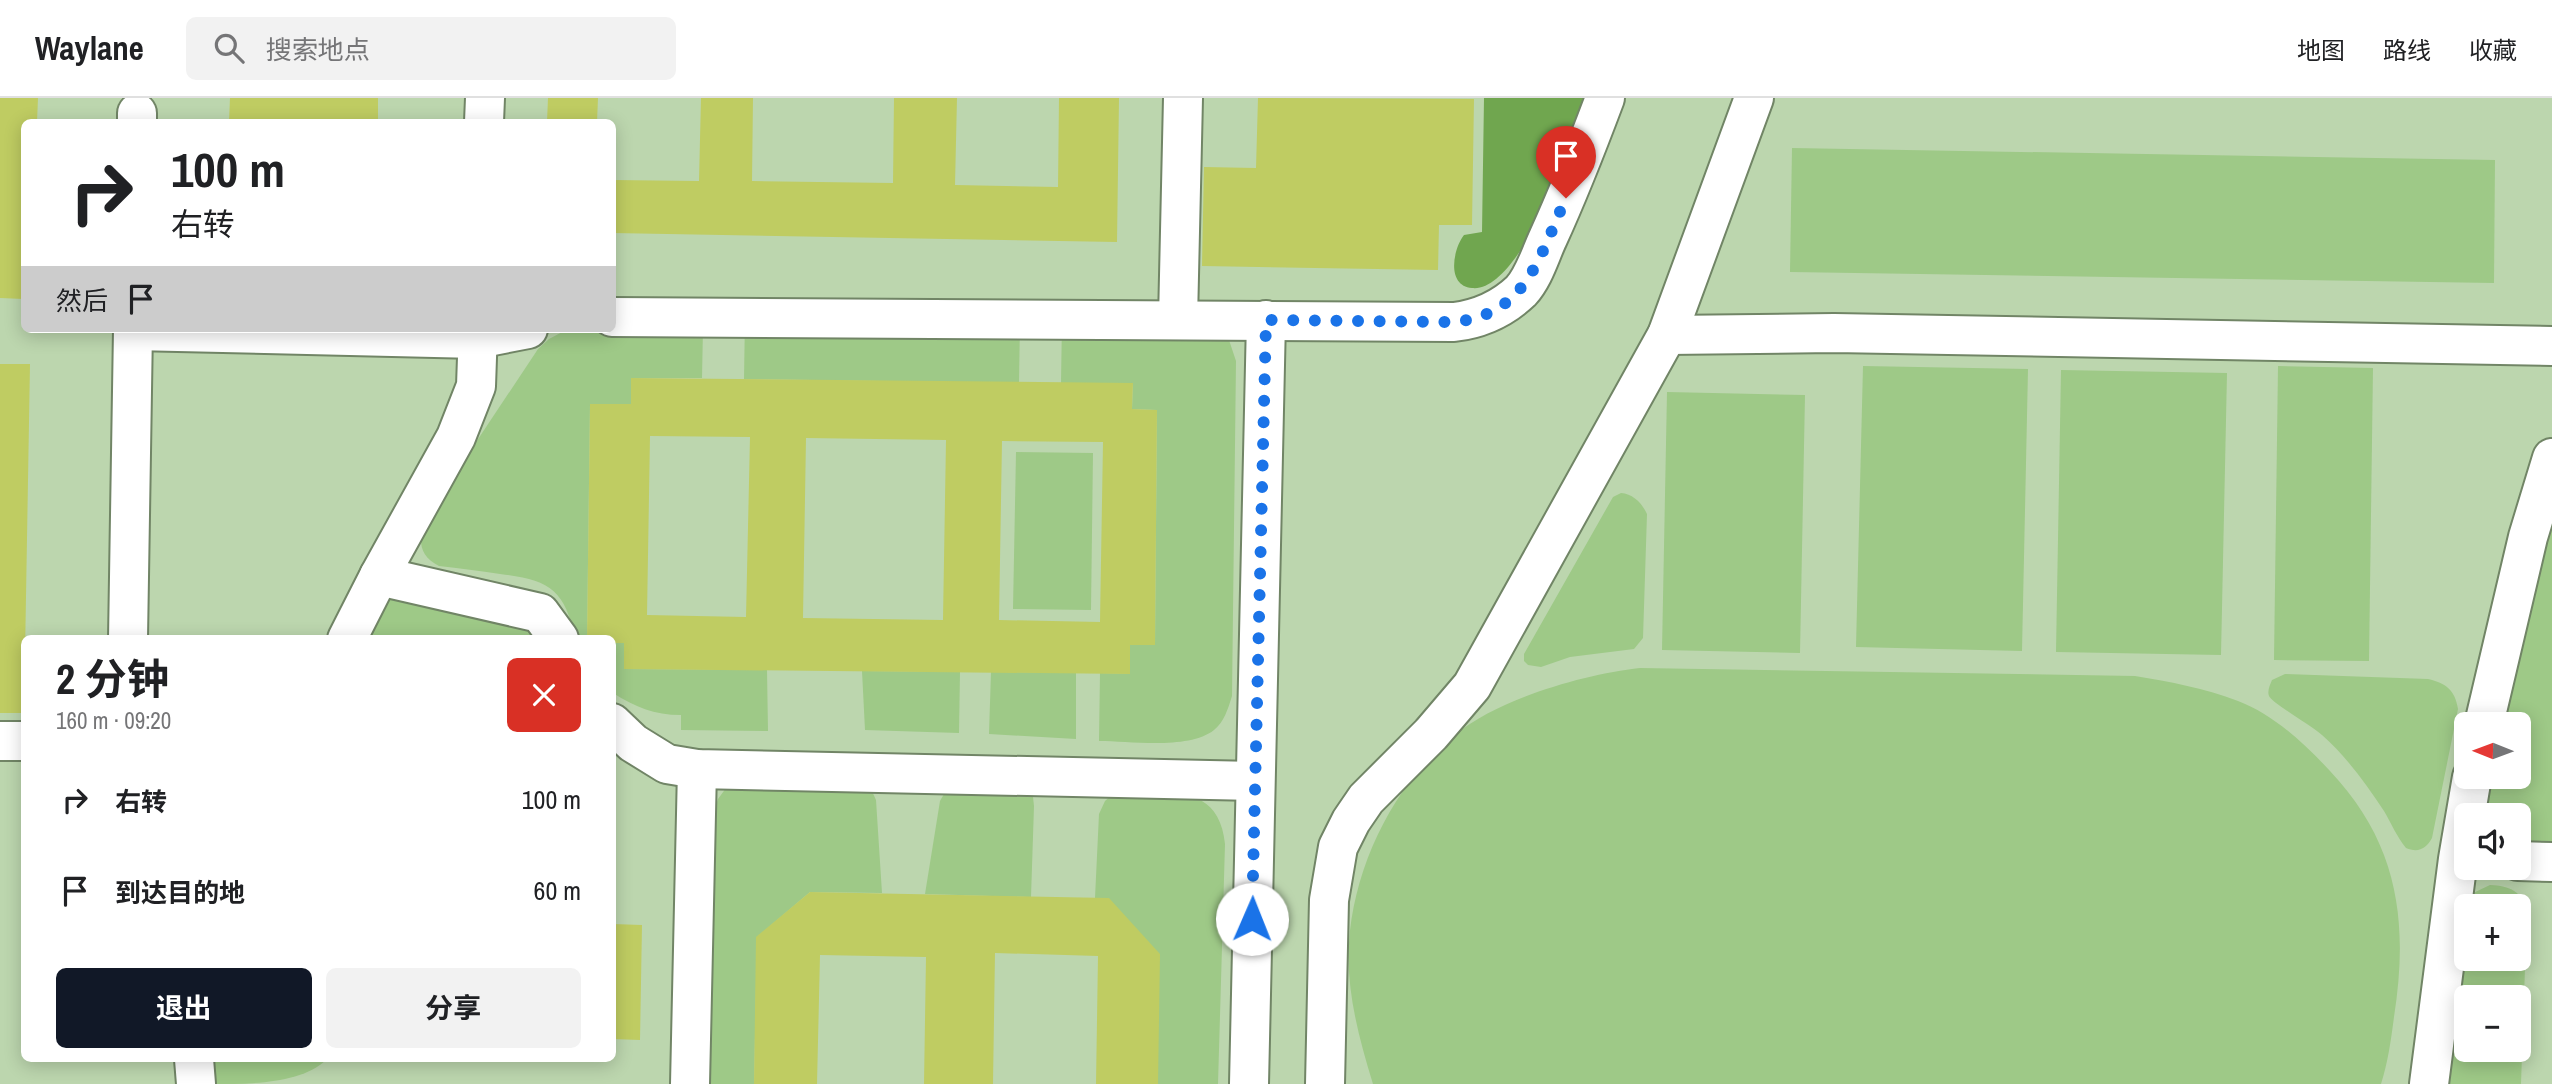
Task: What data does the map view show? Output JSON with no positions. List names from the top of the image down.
{
  "north": "left",
  "page": {
    "header": "Waylane",
    "search": "搜索地点",
    "nav": ["地图", "路线", "收藏"],
    "turn": ["100 m", "右转"],
    "then": "然后",
    "heading": ["2 分钟", "160 m · 09:20"],
    "map_buttons": ["+", "−"],
    "list": [
      {
        "name": "右转",
        "value": "100 m"
      },
      {
        "name": "到达目的地",
        "value": "60 m"
      }
    ],
    "buttons": ["退出", "分享"]
  }
}
